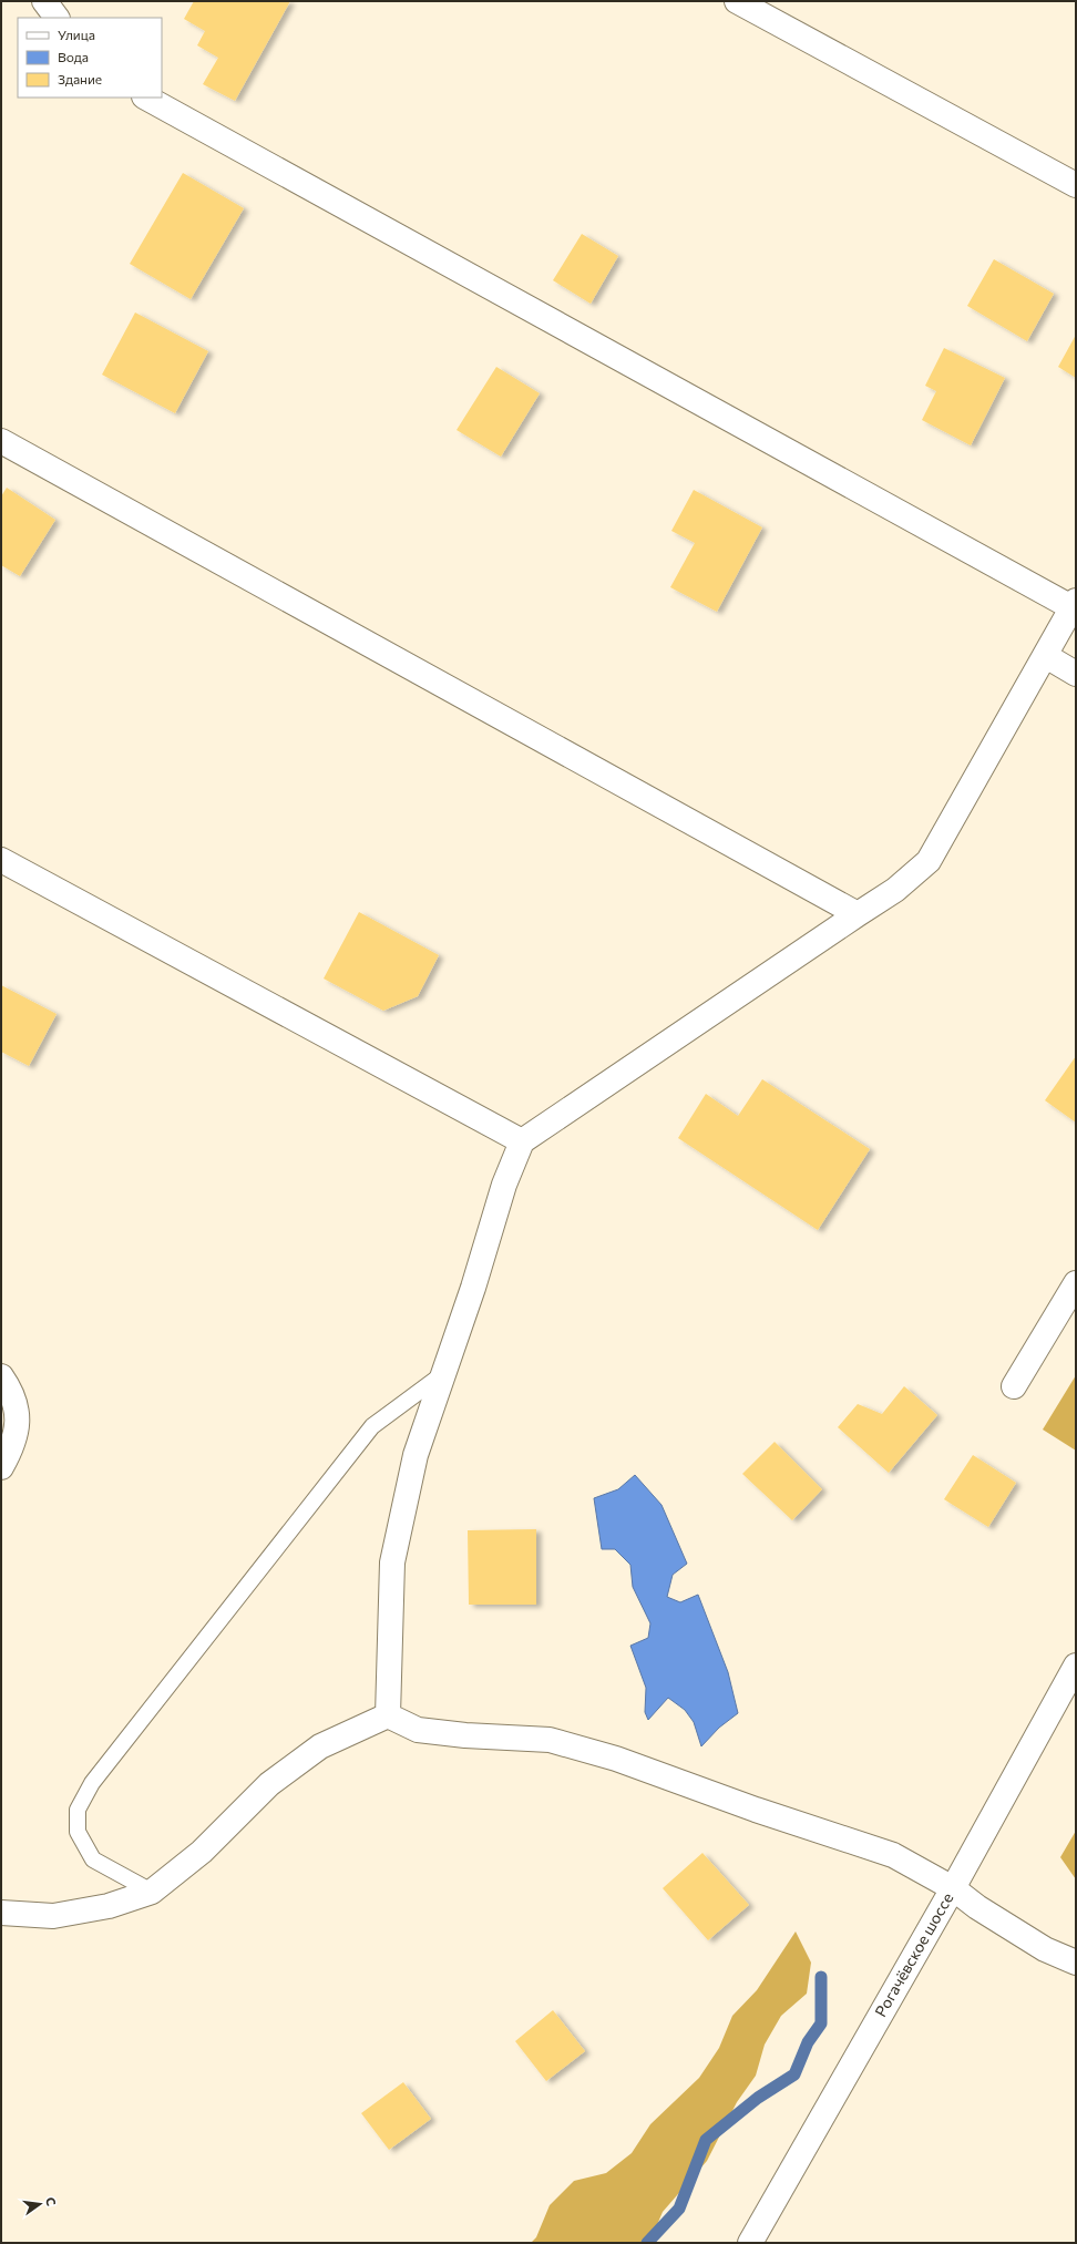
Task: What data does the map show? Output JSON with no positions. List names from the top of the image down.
{
  "streets": {
    "street": ["Рогачёвское шоссе"]
  },
  "legend": ["Улица", "Вода", "Здание"],
  "north": "right"
}
